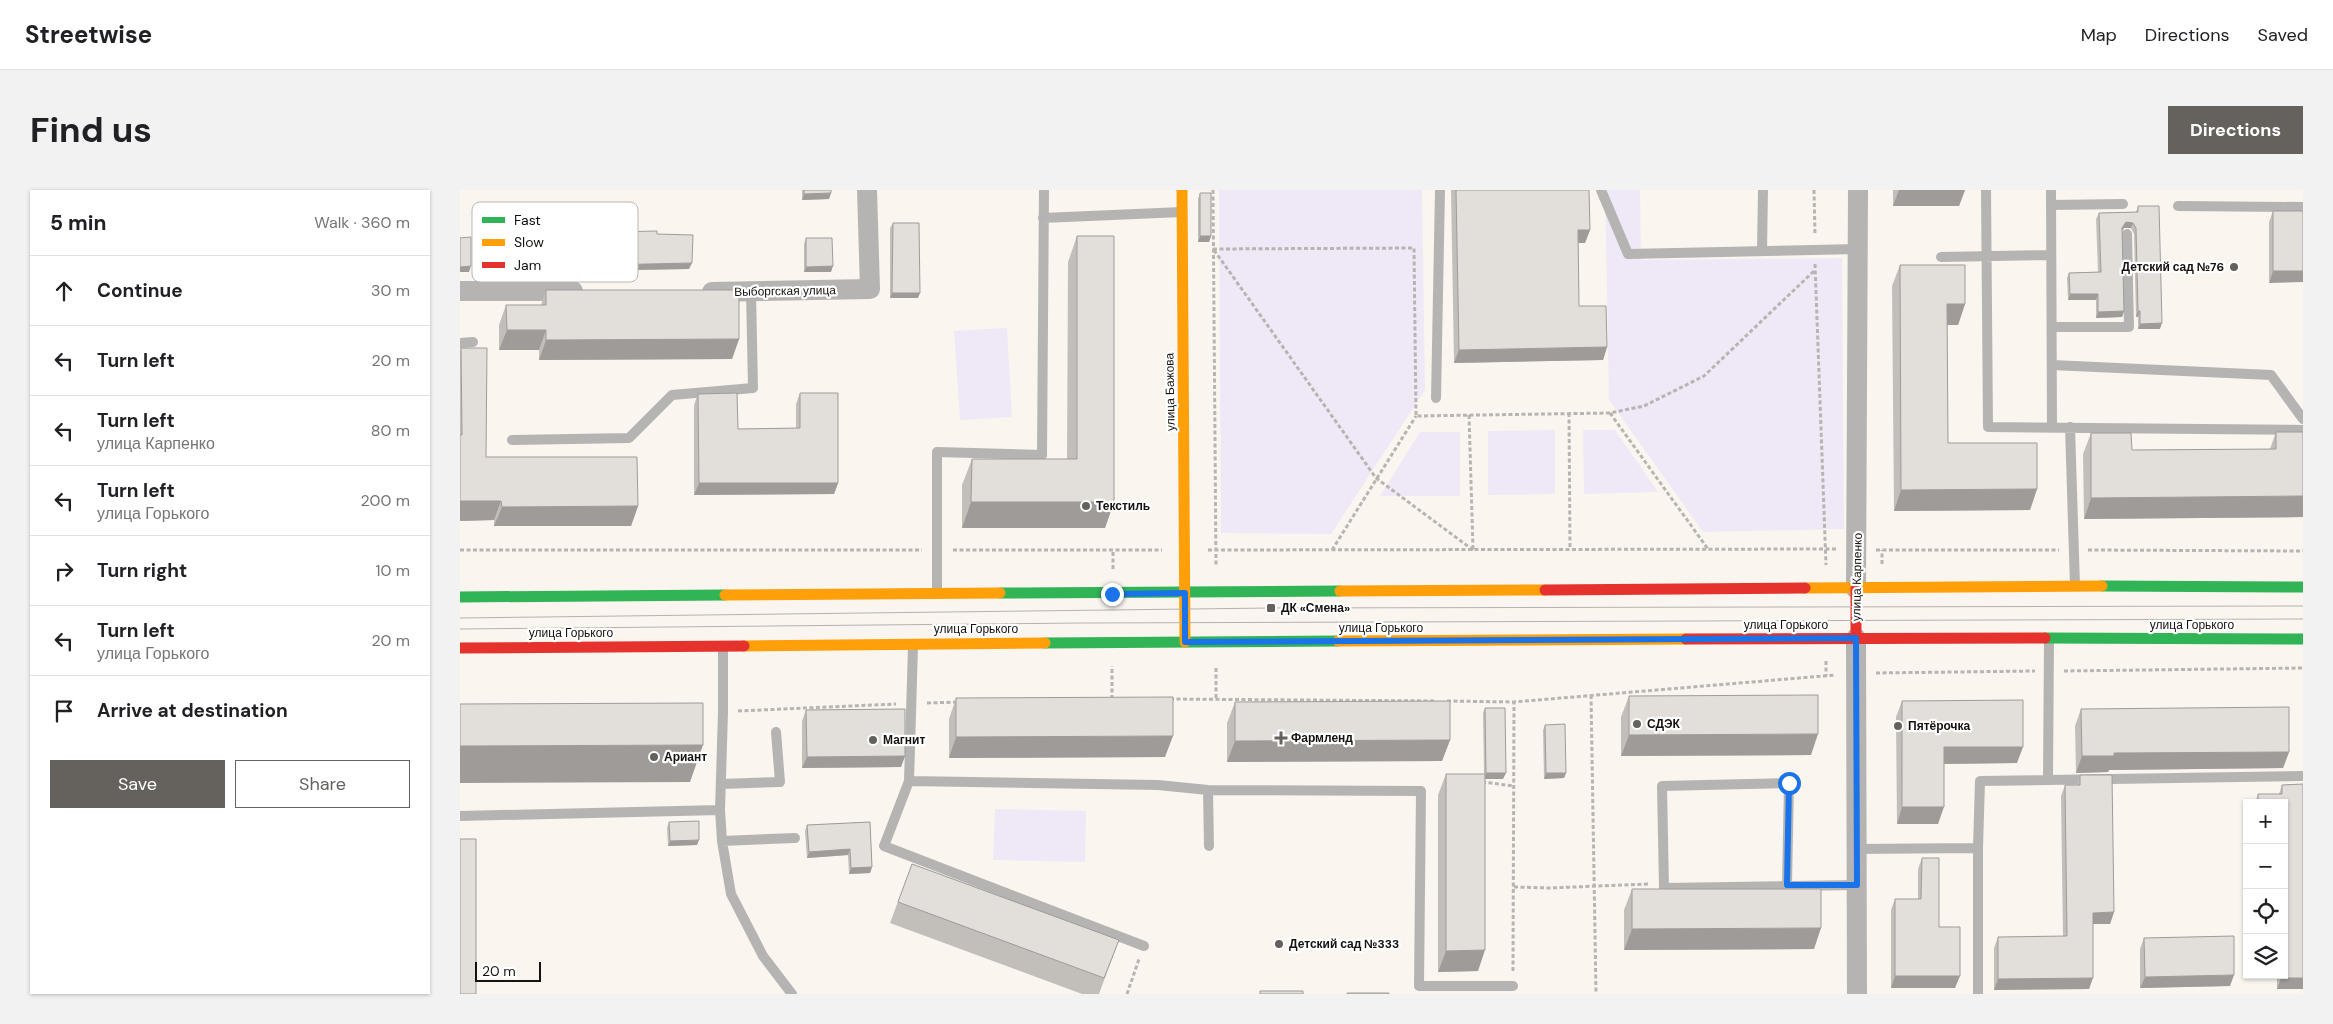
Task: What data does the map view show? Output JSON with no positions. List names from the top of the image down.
{
  "streets": {
    "main road": ["улица Бажова", "улица Карпенко", "улица Горького"],
    "street": ["Выборгская улица"]
  },
  "crossings": [
    ["улица Бажова", "улица Горького"],
    ["улица Карпенко", "улица Горького"]
  ],
  "places": {
    "other": [
      "Детский сад №76",
      "Текстиль",
      "СДЭК",
      "Пятёрочка",
      "Магнит",
      "Ариант",
      "Детский сад №333"
    ],
    "transit": ["ДК «Смена»"],
    "health": ["Фармленд"]
  },
  "legend": ["Fast", "Slow", "Jam"],
  "scale_bar": "20 m",
  "page": {
    "header": "Streetwise",
    "nav": ["Map", "Directions", "Saved"],
    "buttons": [
      "Directions",
      ["Save", "Share"]
    ],
    "title": "Find us",
    "heading": ["5 min", "Walk · 360 m"],
    "list": [
      ["Continue", "30 m"],
      ["Turn left", "20 m"],
      ["Turn left", "улица Карпенко", "80 m"],
      ["Turn left", "улица Горького", "200 m"],
      ["Turn right", "10 m"],
      ["Turn left", "улица Горького", "20 m"],
      "Arrive at destination"
    ],
    "map_buttons": ["+", "−"],
    "scale": "20 m"
  }
}
